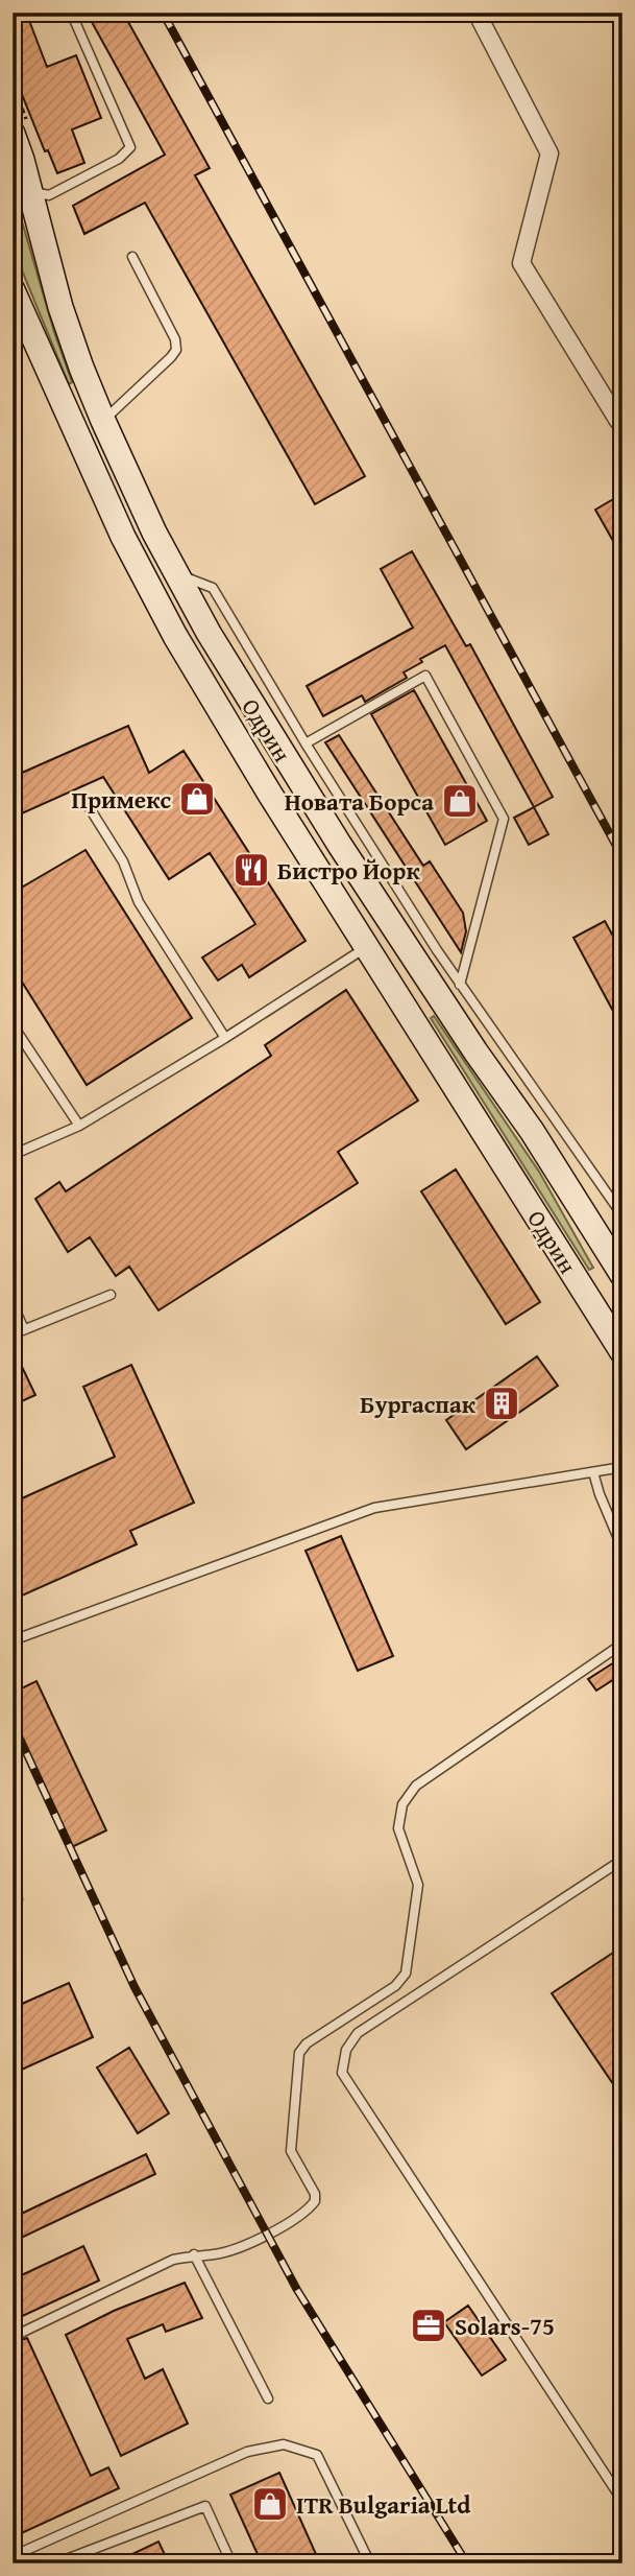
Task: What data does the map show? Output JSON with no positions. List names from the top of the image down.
{
  "streets": {
    "main road": ["Одрин"]
  },
  "places": {
    "shop": ["Примекс", "Новата Борса", "ITR Bulgaria Ltd"],
    "restaurant": ["Бистро Йорк"],
    "building": ["Бургаспак"],
    "office": ["Solars-75"]
  }
}
